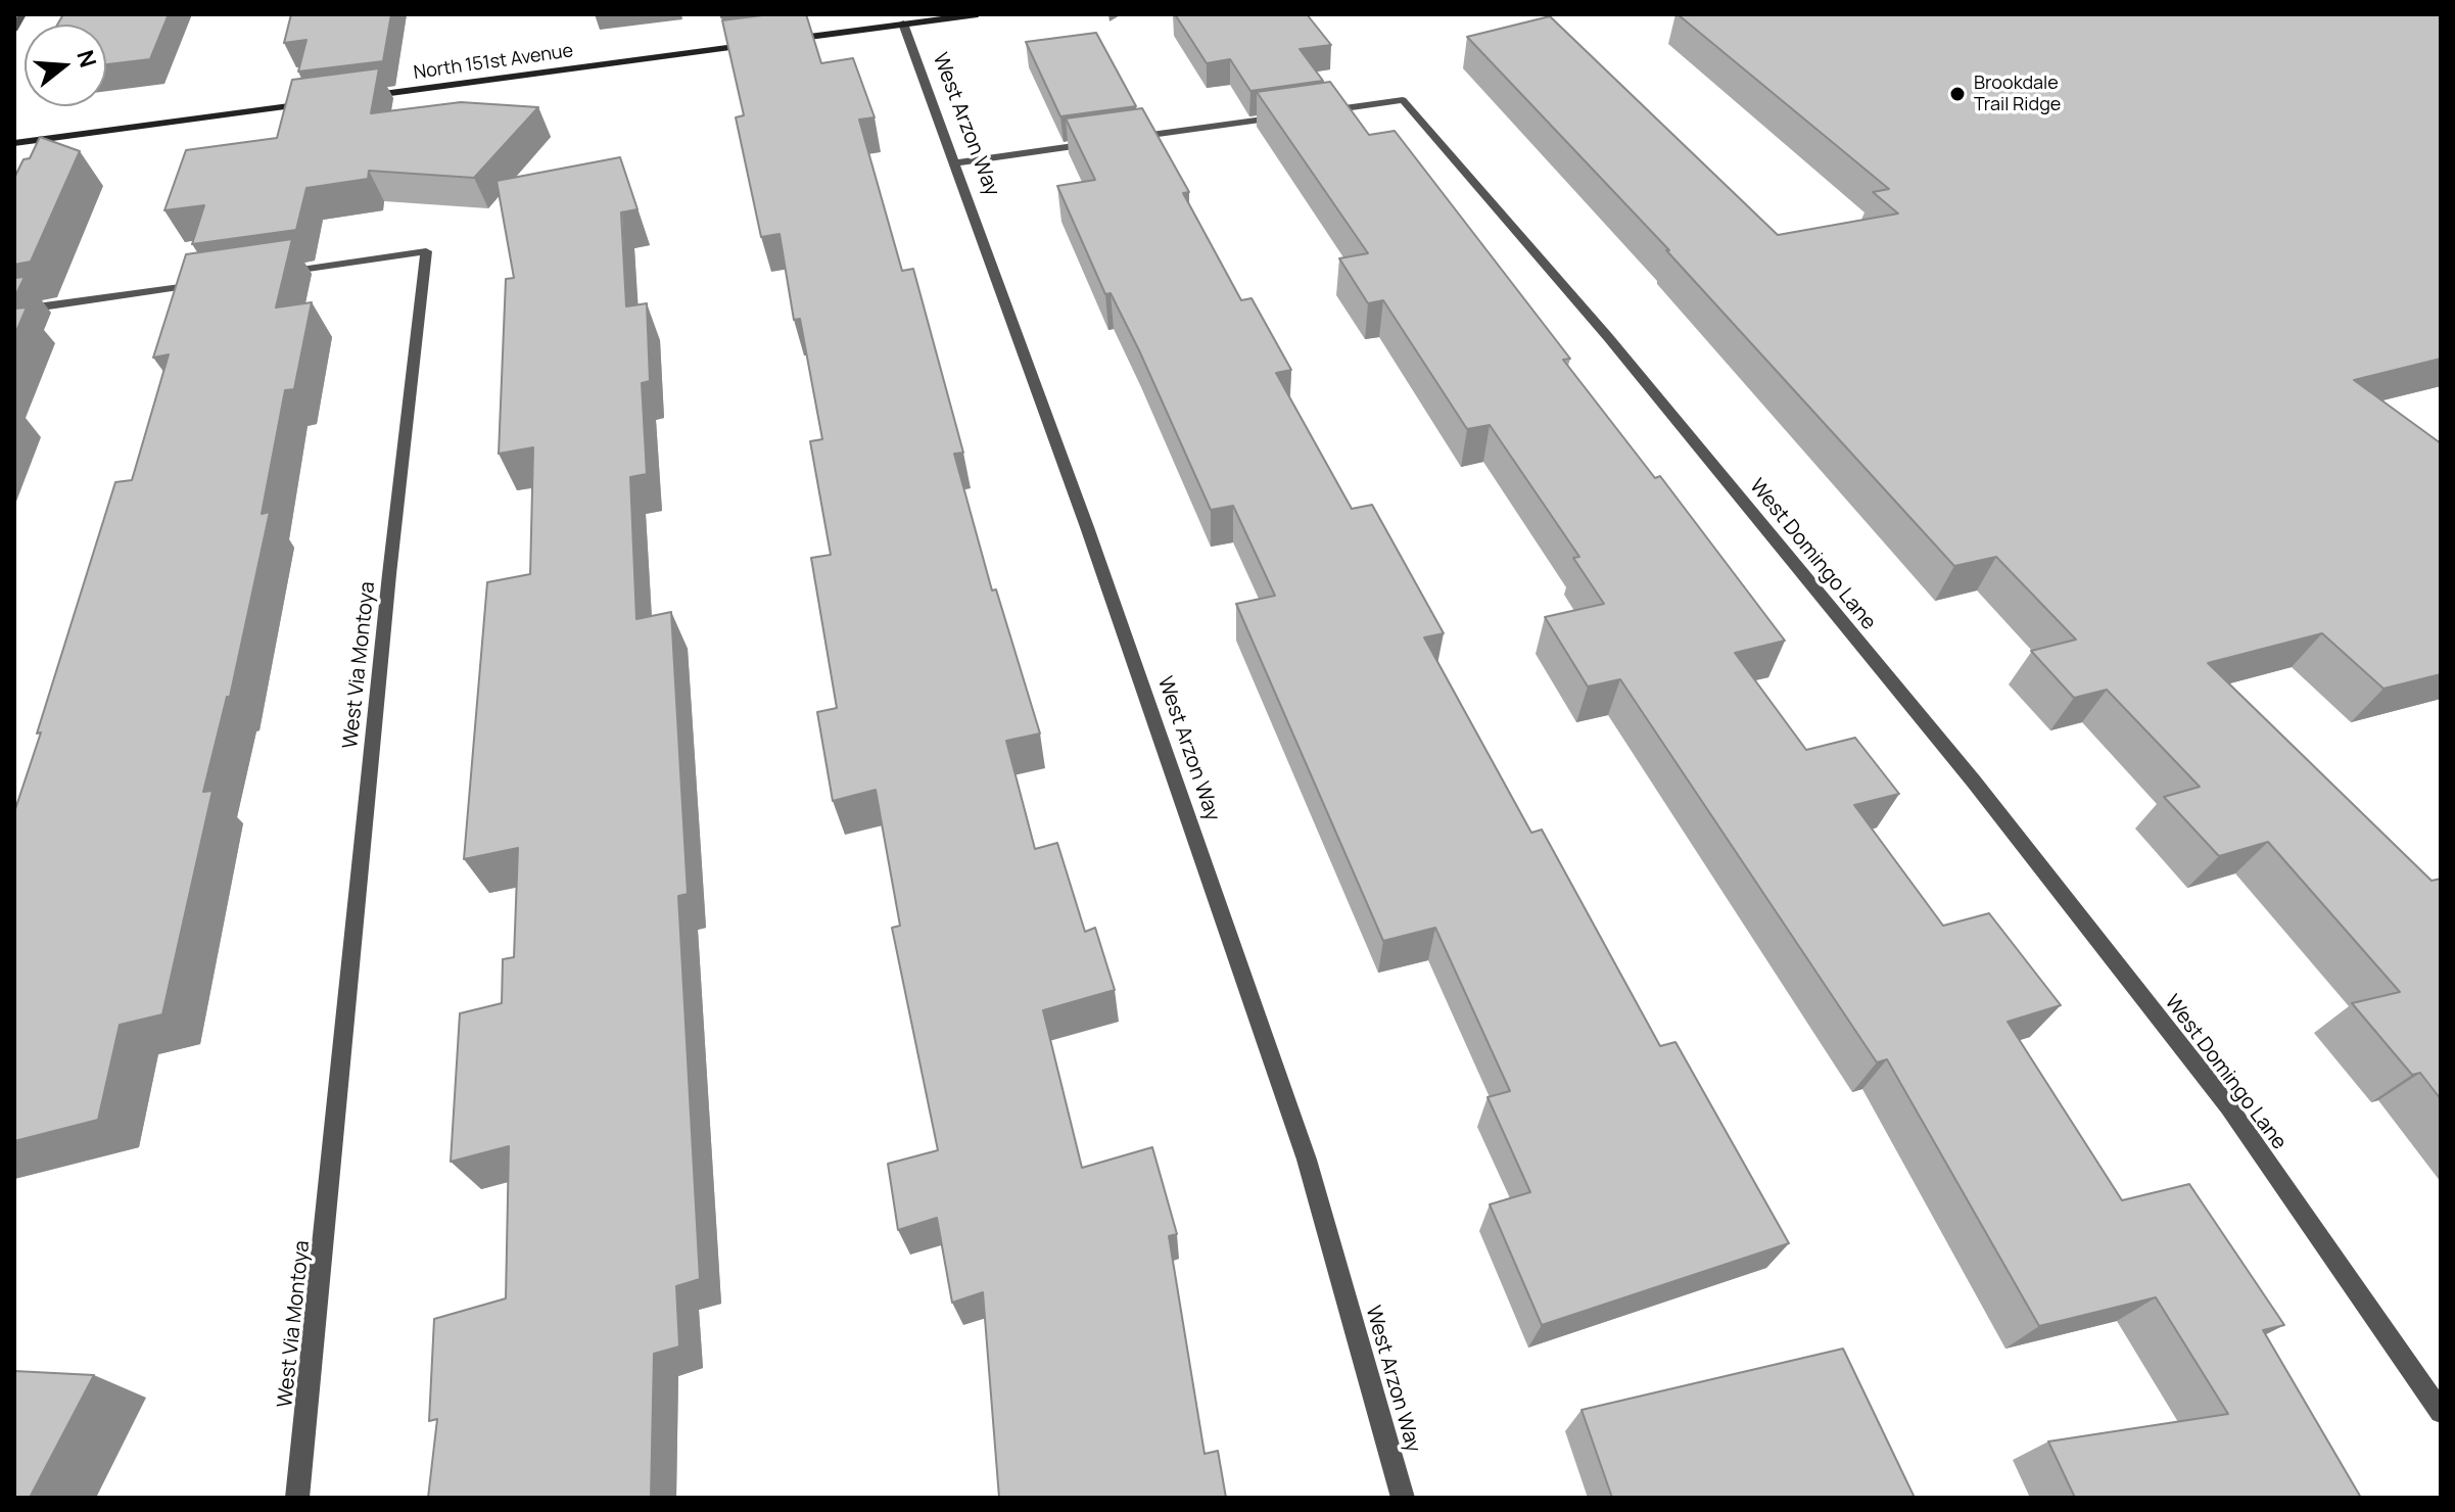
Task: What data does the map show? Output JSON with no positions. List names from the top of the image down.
{
  "streets": {
    "street": [
      "North 151st Avenue",
      "West Arzon Way",
      "West Domingo Lane",
      "West Via Montoya"
    ]
  },
  "crossings": [
    ["West Arzon Way", "West Domingo Lane"]
  ],
  "places": ["Brookdale Trail Ridge"],
  "north": "right"
}
